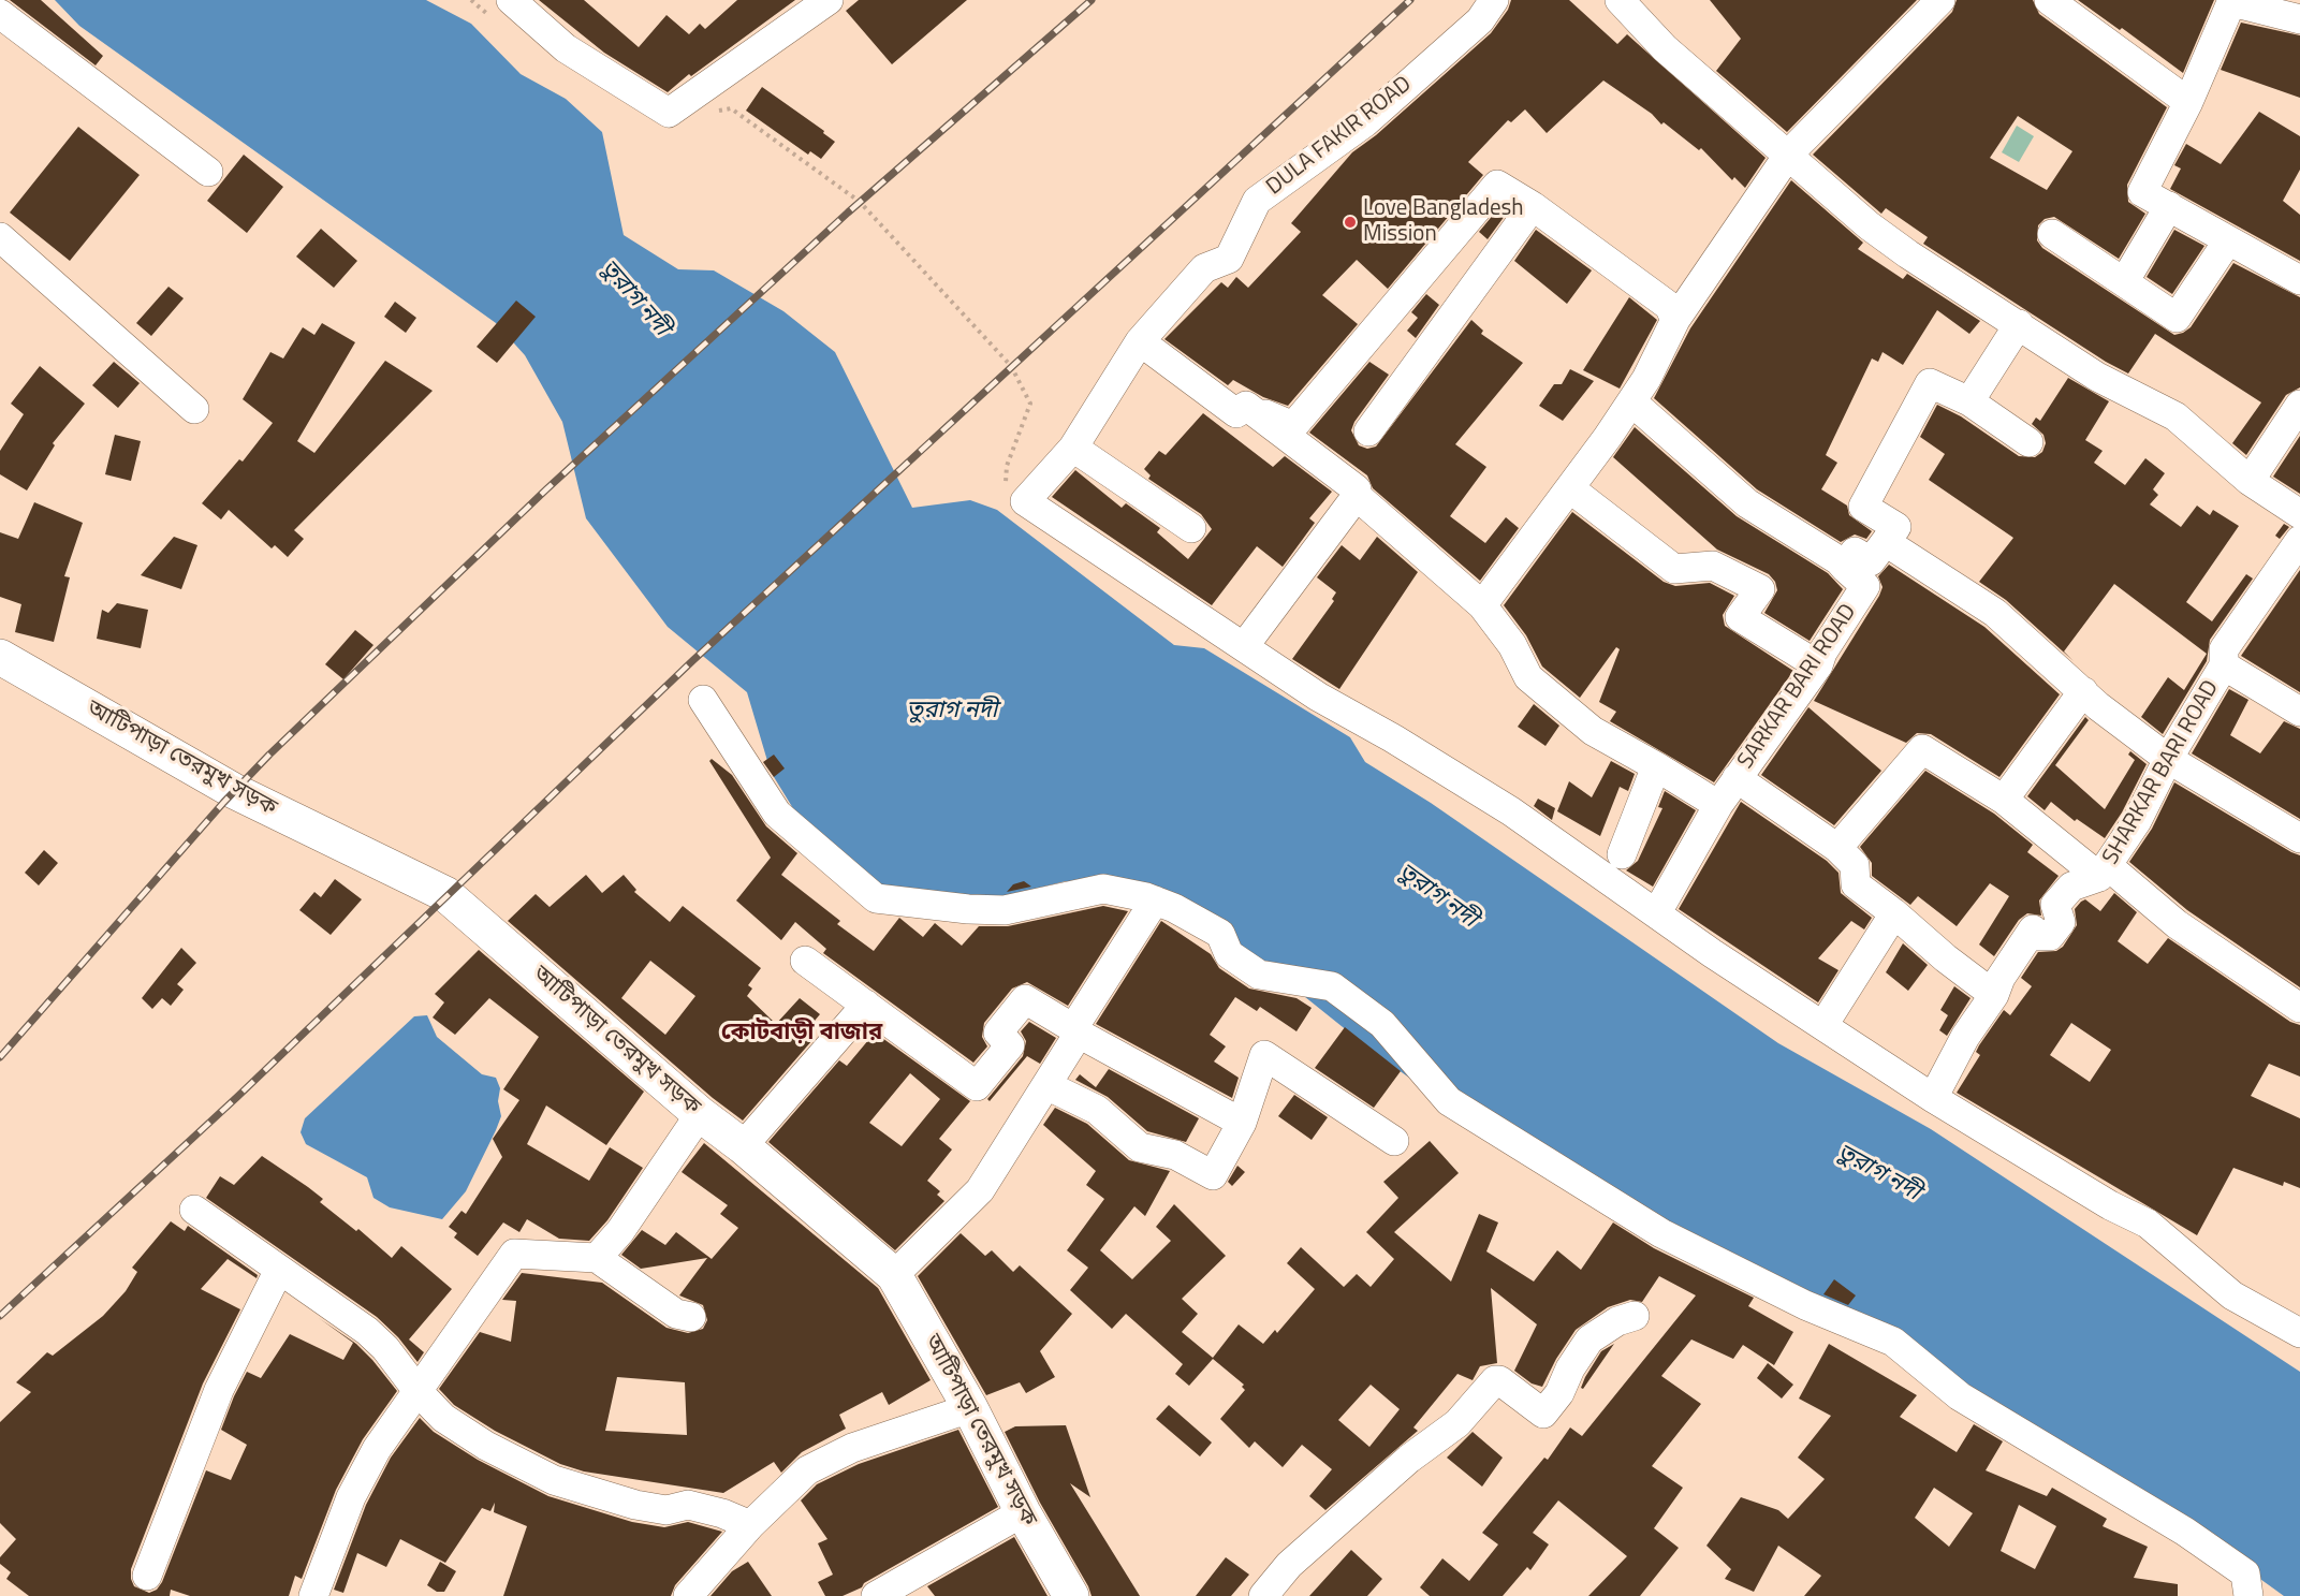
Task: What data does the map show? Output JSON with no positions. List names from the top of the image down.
{
  "streets": {
    "main road": ["আটিপাড়া তেরমুখ সড়ক"],
    "street": ["DULA FAKIR ROAD", "SARKAR BARI ROAD", "SHARKAR BARI ROAD"]
  },
  "districts": ["কোটবাড়ী বাজার"],
  "water": ["তুরাগ নদী"],
  "places": ["Love Bangladesh Mission"]
}
